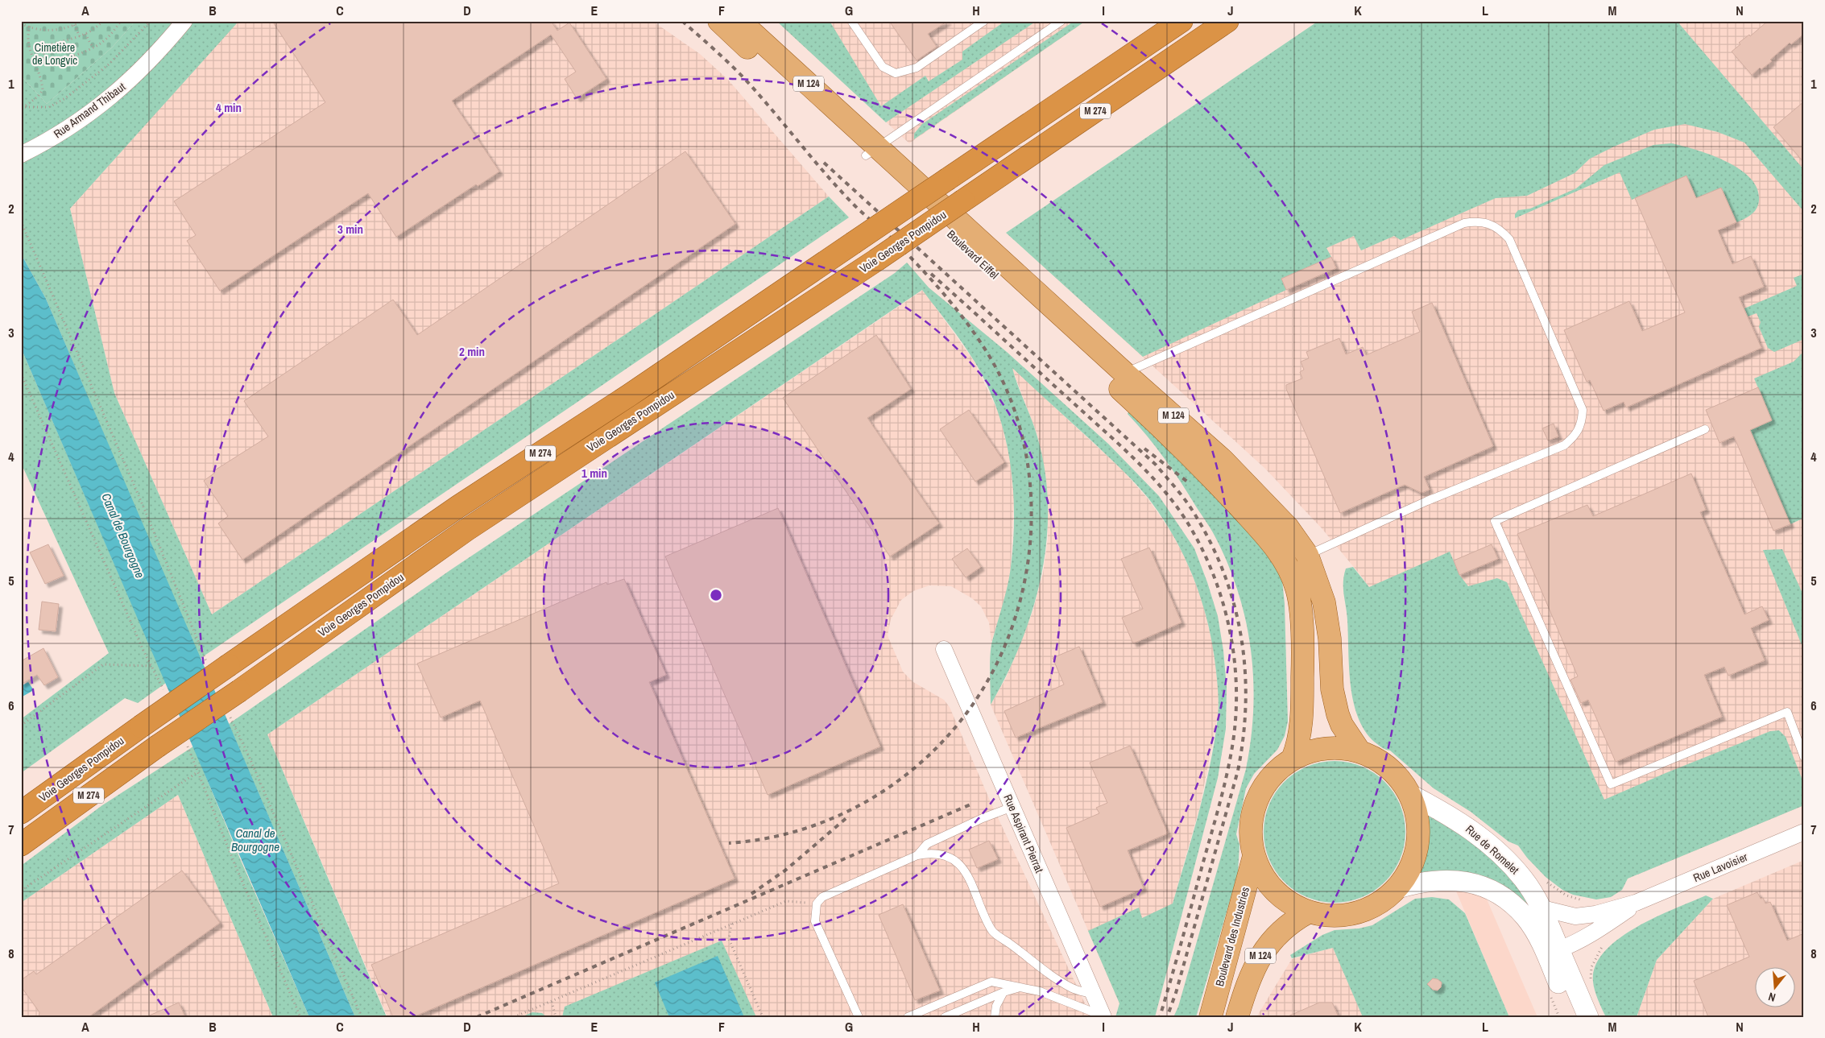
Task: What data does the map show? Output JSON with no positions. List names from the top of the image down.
{
  "streets": {
    "highway": ["M 274", "Voie Georges Pompidou"],
    "main road": ["M 124", "Boulevard Eiffel", "Boulevard des Industries"],
    "street": [
      "Rue Armand Thibaut",
      "Rue Aspirant Pierrat",
      "Rue de Romelet",
      "Rue Lavoisier"
    ]
  },
  "crossings": [
    ["M 124", "Boulevard Eiffel"],
    ["Rue de Romelet", "Rue Lavoisier"]
  ],
  "water": ["Canal de Bourgogne"],
  "parks": ["Cimetière de Longvic"],
  "north": "bottom",
  "grid": {
    "columns": [
      "A",
      "B",
      "C",
      "D",
      "E",
      "F",
      "G",
      "H",
      "I",
      "J",
      "K",
      "L",
      "M",
      "N"
    ],
    "rows": [
      "1",
      "2",
      "3",
      "4",
      "5",
      "6",
      "7",
      "8"
    ]
  },
  "rings": [
    "4 min",
    "3 min",
    "2 min",
    "1 min"
  ]
}
